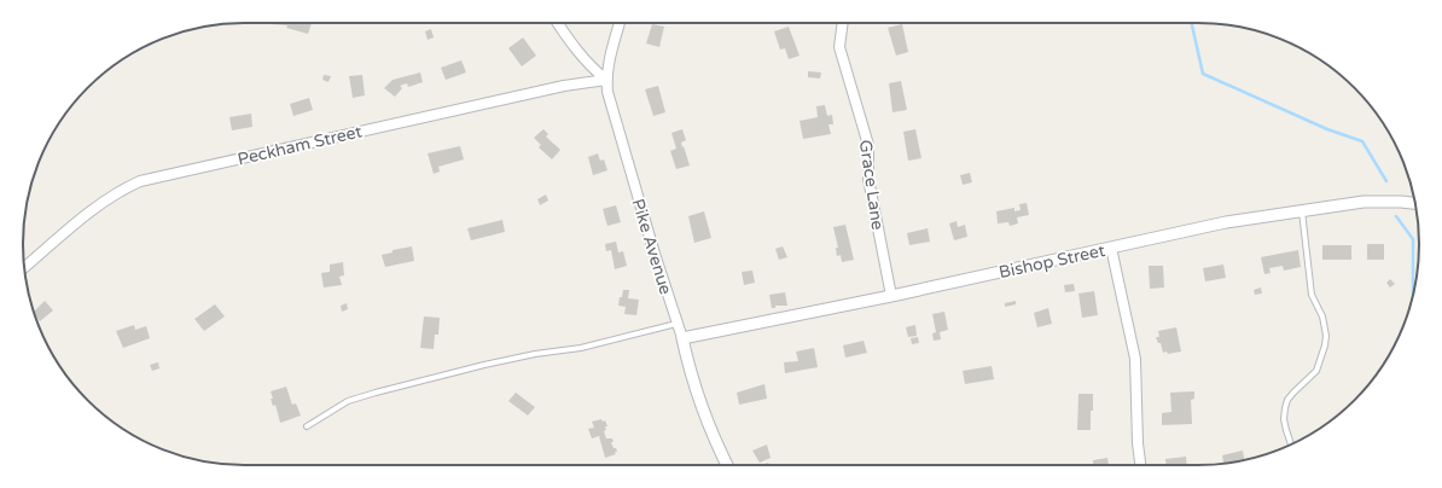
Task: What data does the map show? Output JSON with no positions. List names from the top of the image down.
{
  "streets": {
    "street": [
      "Peckham Street",
      "Grace Lane",
      "Pike Avenue",
      "Bishop Street"
    ]
  },
  "crossings": [
    ["Peckham Street", "Pike Avenue"],
    ["Grace Lane", "Bishop Street"],
    ["Pike Avenue", "Bishop Street"]
  ]
}
